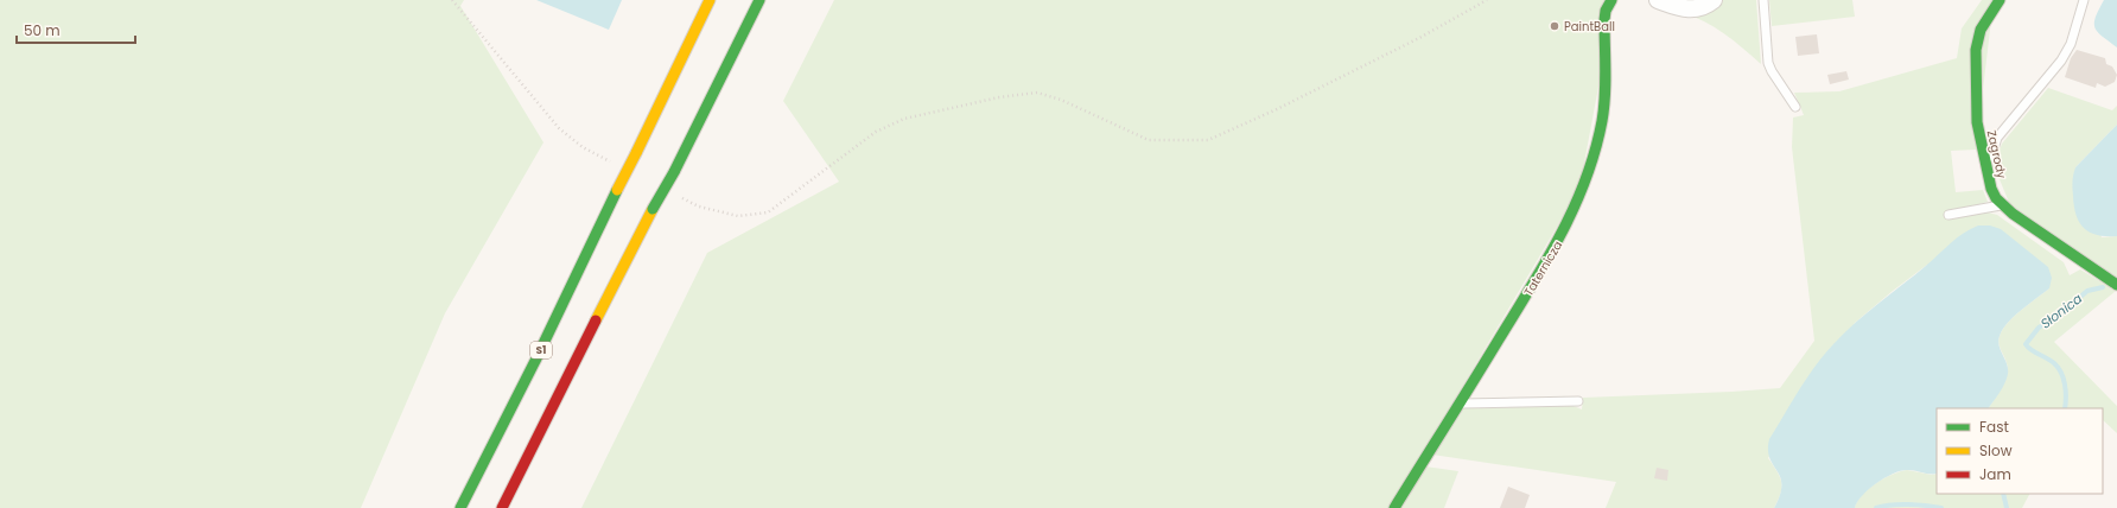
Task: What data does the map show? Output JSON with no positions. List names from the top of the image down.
{
  "streets": {
    "main road": ["Zagrody", "Taternicza", "S1"]
  },
  "water": ["Słonica"],
  "places": ["PaintBall"],
  "legend": ["Fast", "Slow", "Jam"],
  "scale_bar": "50 m"
}
